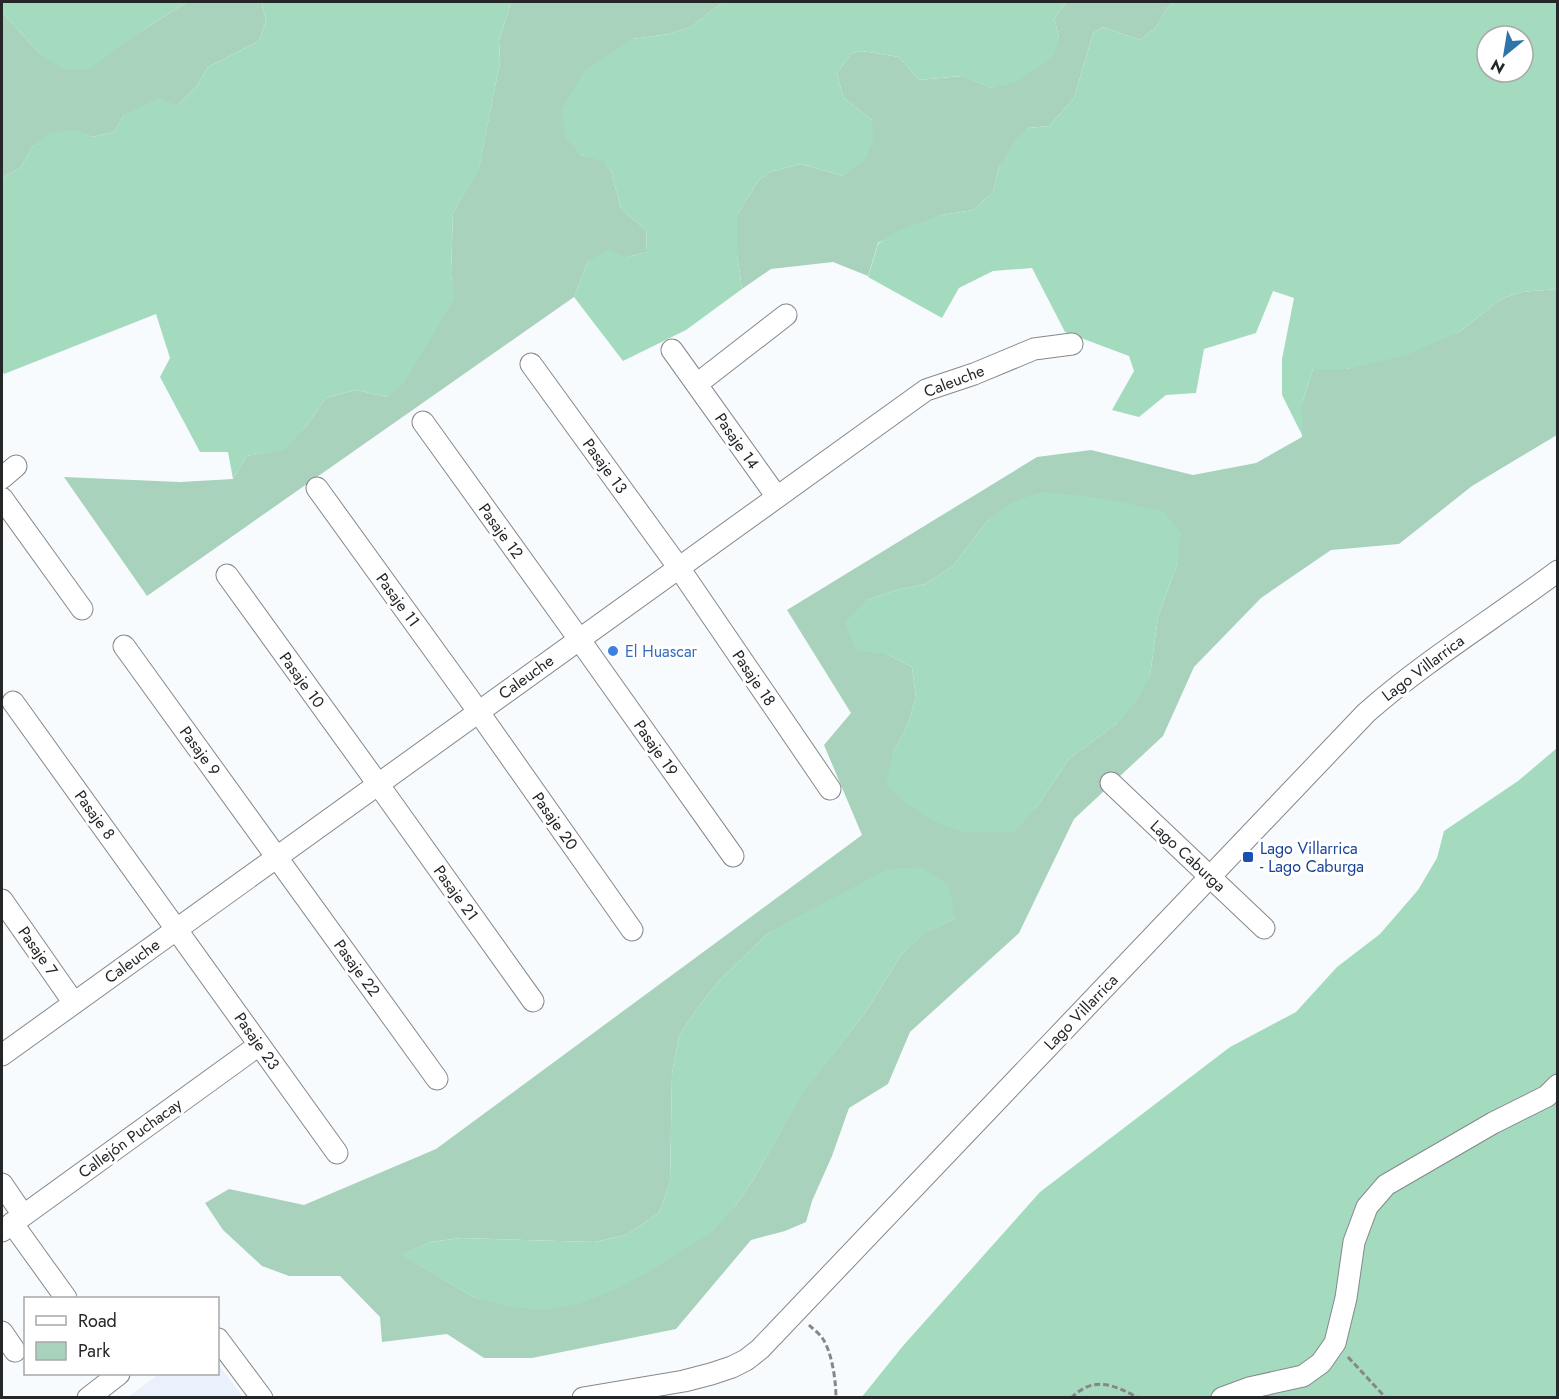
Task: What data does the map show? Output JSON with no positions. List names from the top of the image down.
{
  "streets": {
    "street": [
      "Caleuche",
      "Pasaje 14",
      "Pasaje 13",
      "Pasaje 12",
      "Pasaje 11",
      "Lago Villarrica",
      "Pasaje 18",
      "Pasaje 10",
      "Pasaje 19",
      "Pasaje 9",
      "Pasaje 8",
      "Pasaje 20",
      "Lago Caburga",
      "Pasaje 21",
      "Pasaje 7",
      "Pasaje 22",
      "Pasaje 23",
      "Callejón Puchacay"
    ]
  },
  "crossings": [
    ["Caleuche", "Pasaje 14"],
    ["Caleuche", "Pasaje 13"],
    ["Caleuche", "Pasaje 12"],
    ["Caleuche", "Pasaje 11"],
    ["Caleuche", "Pasaje 18"],
    ["Caleuche", "Pasaje 10"],
    ["Caleuche", "Pasaje 19"],
    ["Caleuche", "Pasaje 9"],
    ["Caleuche", "Pasaje 8"],
    ["Caleuche", "Pasaje 20"],
    ["Caleuche", "Pasaje 21"],
    ["Caleuche", "Pasaje 7"],
    ["Caleuche", "Pasaje 22"],
    ["Caleuche", "Pasaje 23"],
    ["Pasaje 13", "Pasaje 18"],
    ["Pasaje 12", "Pasaje 19"],
    ["Pasaje 11", "Pasaje 20"],
    ["Lago Villarrica", "Lago Caburga"],
    ["Pasaje 10", "Pasaje 21"],
    ["Pasaje 9", "Pasaje 22"],
    ["Pasaje 8", "Pasaje 23"],
    ["Pasaje 23", "Callejón Puchacay"]
  ],
  "places": {
    "other": ["El Huascar"],
    "transit": ["Lago Villarrica - Lago Caburga"]
  },
  "legend": ["Road", "Park"],
  "north": "bottom left"
}
